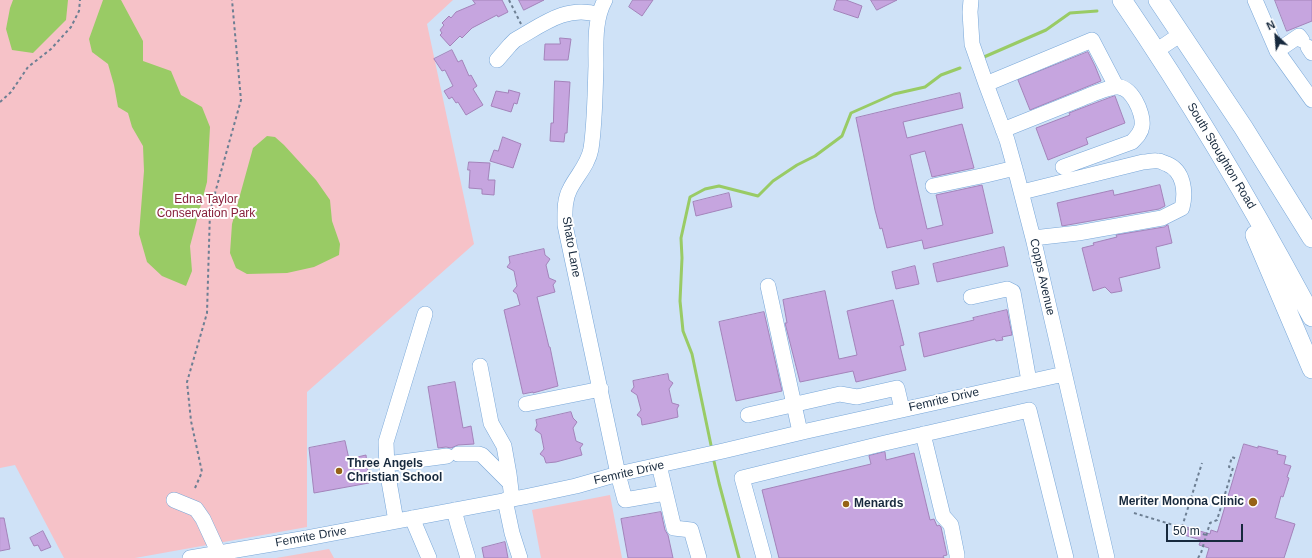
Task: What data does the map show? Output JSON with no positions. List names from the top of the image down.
{
  "streets": {
    "main road": ["South Stoughton Road"],
    "street": ["Shato Lane", "Copps Avenue", "Femrite Drive"]
  },
  "crossings": [
    ["Shato Lane", "Femrite Drive"],
    ["Copps Avenue", "Femrite Drive"]
  ],
  "parks": ["Edna Taylor Conservation Park"],
  "places": ["Three Angels Christian School", "Meriter Monona Clinic", "Menards"],
  "scale_bar": "50 m",
  "north": "top left"
}
